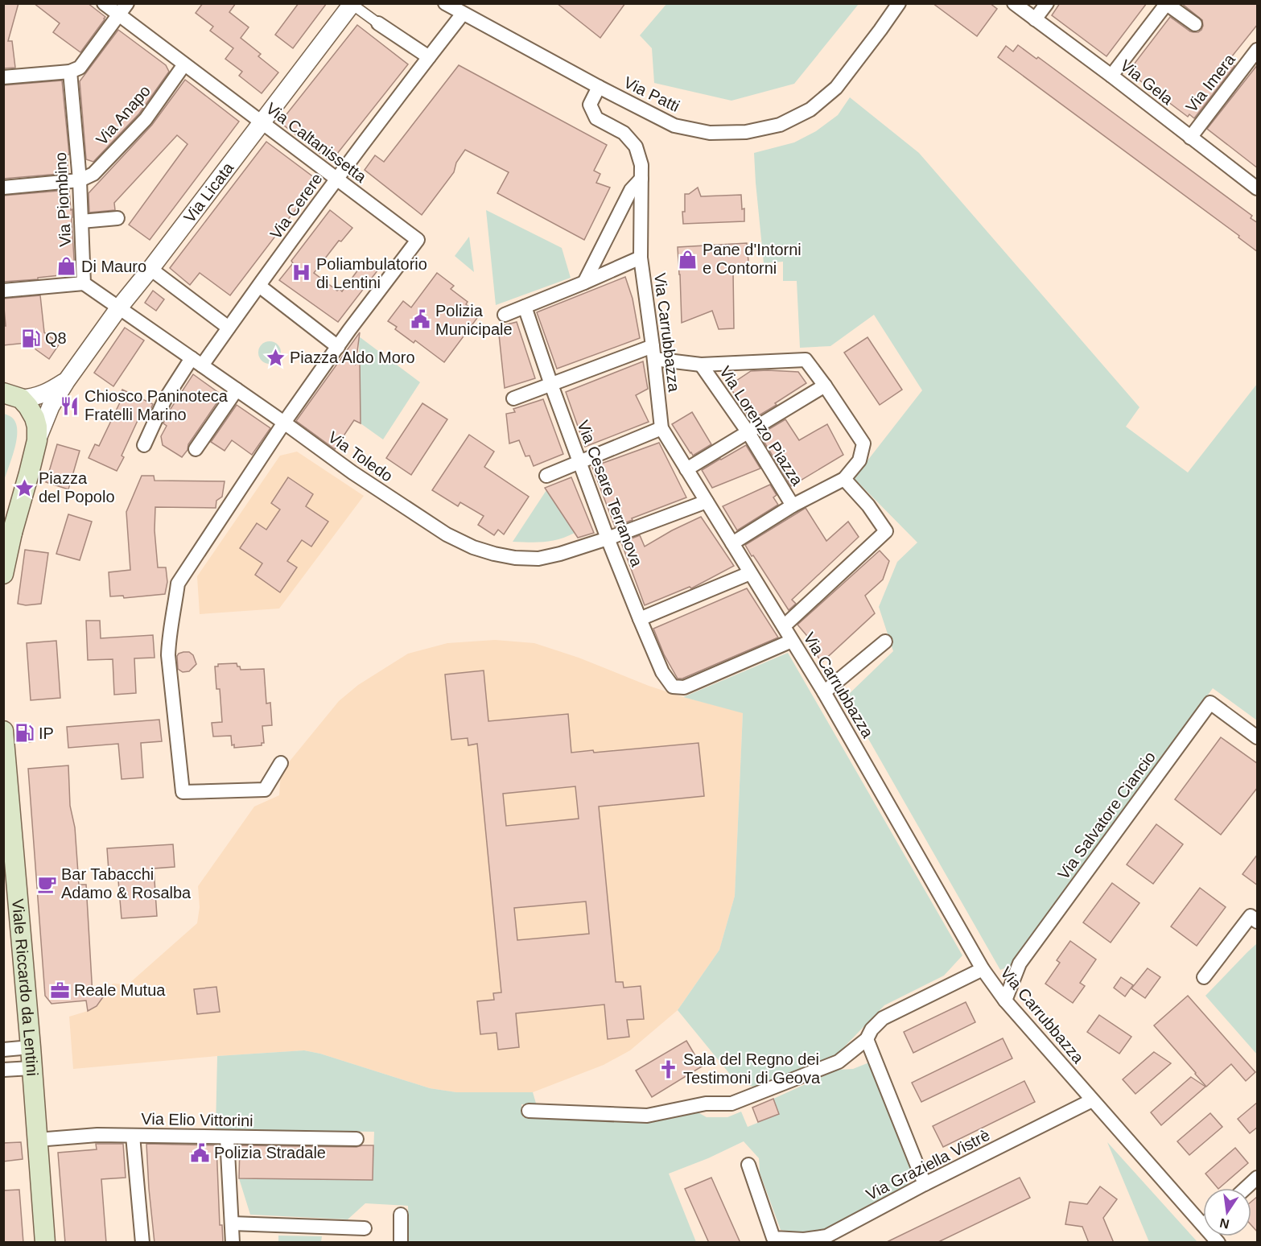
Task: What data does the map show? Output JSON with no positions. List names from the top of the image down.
{
  "streets": {
    "main road": ["Viale Riccardo da Lentini"],
    "street": [
      "Via Gela",
      "Via Imera",
      "Via Patti",
      "Via Anapo",
      "Via Caltanissetta",
      "Via Licata",
      "Via Piombino",
      "Via Cerere",
      "Via Carrubbazza",
      "Via Lorenzo Piazza",
      "Via Toledo",
      "Via Cesare Terranova",
      "Via Salvatore Ciancio",
      "Via Elio Vittorini",
      "Via Graziella Vistrè"
    ]
  },
  "crossings": [
    ["Via Gela", "Via Imera"],
    ["Via Patti", "Via Cerere"],
    ["Via Patti", "Via Carrubbazza"],
    ["Via Anapo", "Via Caltanissetta"],
    ["Via Anapo", "Via Piombino"],
    ["Via Caltanissetta", "Via Licata"],
    ["Via Caltanissetta", "Via Cerere"],
    ["Via Licata", "Via Toledo"],
    ["Via Cerere", "Via Toledo"],
    ["Via Carrubbazza", "Via Toledo"],
    ["Via Carrubbazza", "Via Cesare Terranova"],
    ["Via Carrubbazza", "Via Salvatore Ciancio"],
    ["Via Carrubbazza", "Via Graziella Vistrè"],
    ["Via Toledo", "Via Cesare Terranova"],
    ["Viale Riccardo da Lentini", "Via Elio Vittorini"]
  ],
  "places": {
    "shop": ["Pane d'Intorni e Contorni", "Di Mauro"],
    "hospital": ["Poliambulatorio di Lentini"],
    "public building": ["Polizia Municipale", "Polizia Stradale"],
    "fuel station": ["Q8", "IP"],
    "place": ["Piazza Aldo Moro", "Piazza del Popolo"],
    "restaurant": ["Chiosco Paninoteca Fratelli Marino"],
    "cafe": ["Bar Tabacchi Adamo & Rosalba"],
    "office": ["Reale Mutua"],
    "church": ["Sala del Regno dei Testimoni di Geova"]
  },
  "north": "bottom"
}
